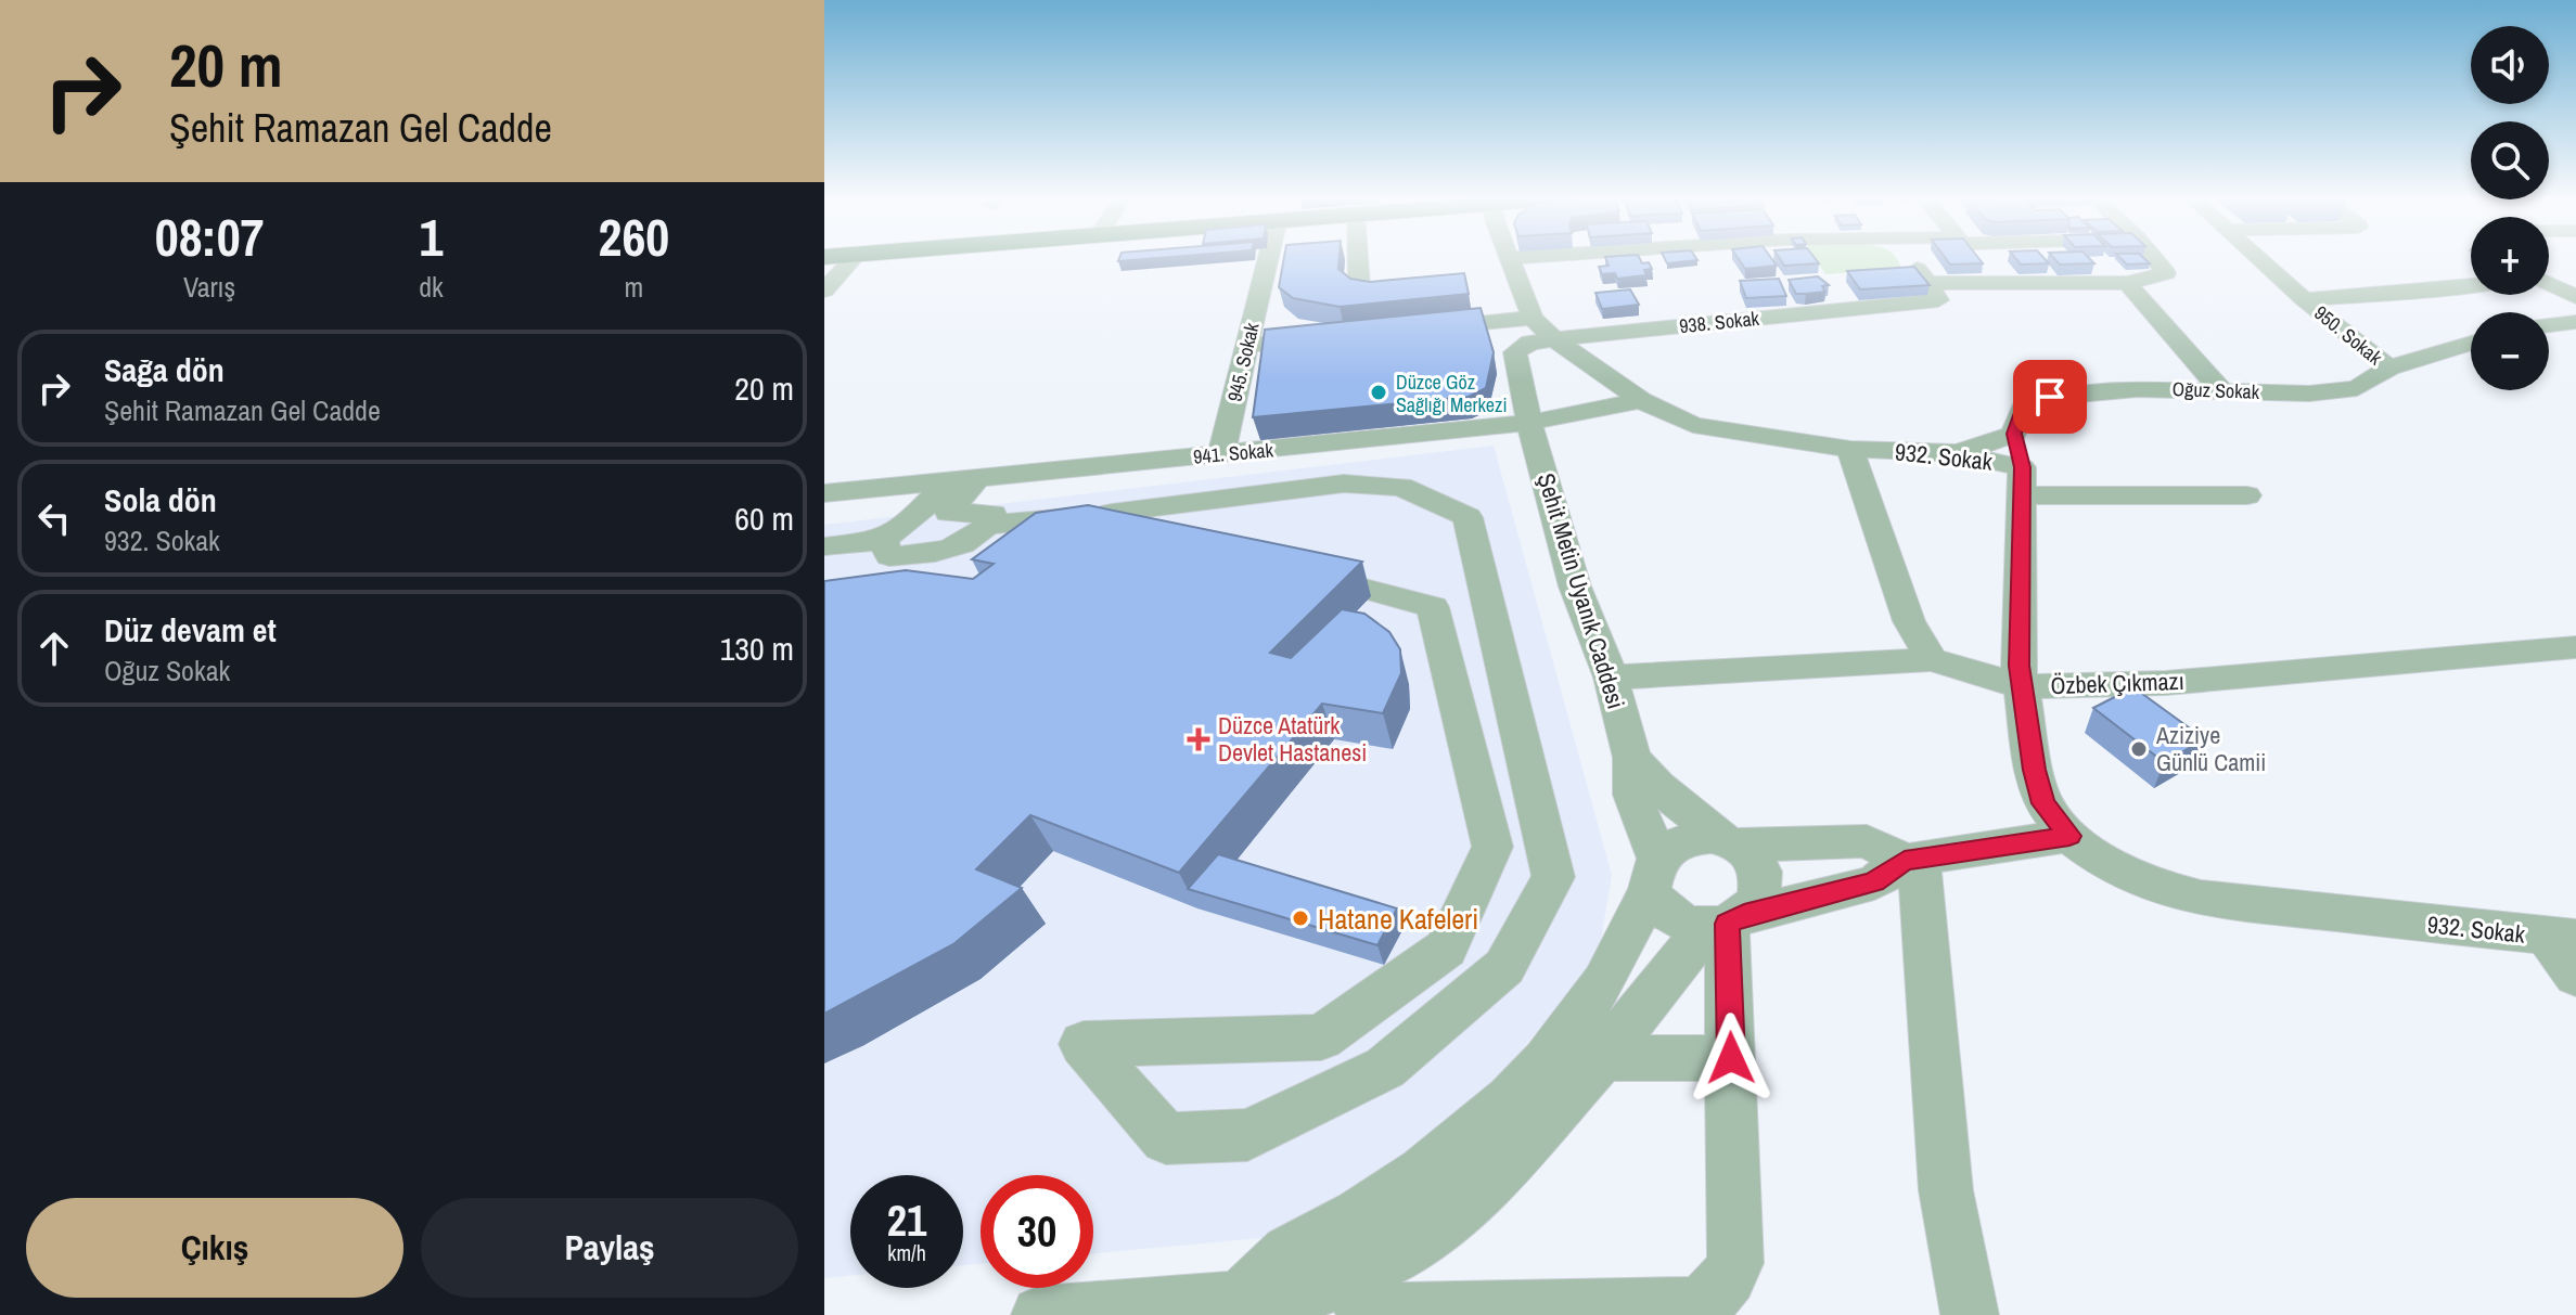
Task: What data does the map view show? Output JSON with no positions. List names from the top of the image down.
{
  "streets": {
    "street": [
      "938. Sokak",
      "950. Sokak",
      "945. Sokak",
      "Oğuz Sokak",
      "941. Sokak",
      "932. Sokak",
      "Şehit Metin Uyanık Caddesi",
      "Özbek Çıkmazı"
    ]
  },
  "crossings": [
    ["938. Sokak", "932. Sokak"],
    ["938. Sokak", "Şehit Metin Uyanık Caddesi"],
    ["950. Sokak", "Oğuz Sokak"],
    ["945. Sokak", "941. Sokak"],
    ["941. Sokak", "932. Sokak"],
    ["941. Sokak", "Şehit Metin Uyanık Caddesi"],
    ["932. Sokak", "Şehit Metin Uyanık Caddesi"],
    ["932. Sokak", "Özbek Çıkmazı"],
    ["Şehit Metin Uyanık Caddesi", "Özbek Çıkmazı"]
  ],
  "places": {
    "other": ["Düzce Göz Sağlığı Merkezi", "Aziziye Günlü Camii", "Hatane Kafeleri"],
    "health": ["Düzce Atatürk Devlet Hastanesi"]
  },
  "page": {
    "turn": ["20 m", "Şehit Ramazan Gel Cadde"],
    "map_buttons": ["+", "−"],
    "eta": [
      "08:07",
      "Varış",
      "1",
      "dk",
      "260",
      "m"
    ],
    "list": [
      {
        "name": "Sağa dön",
        "note": "Şehit Ramazan Gel Cadde",
        "value": "20 m"
      },
      {
        "name": "Sola dön",
        "note": "932. Sokak",
        "value": "60 m"
      },
      {
        "name": "Düz devam et",
        "note": "Oğuz Sokak",
        "value": "130 m"
      }
    ],
    "speed": "21 km/h",
    "limit": "30",
    "buttons": ["Çıkış", "Paylaş"]
  }
}
